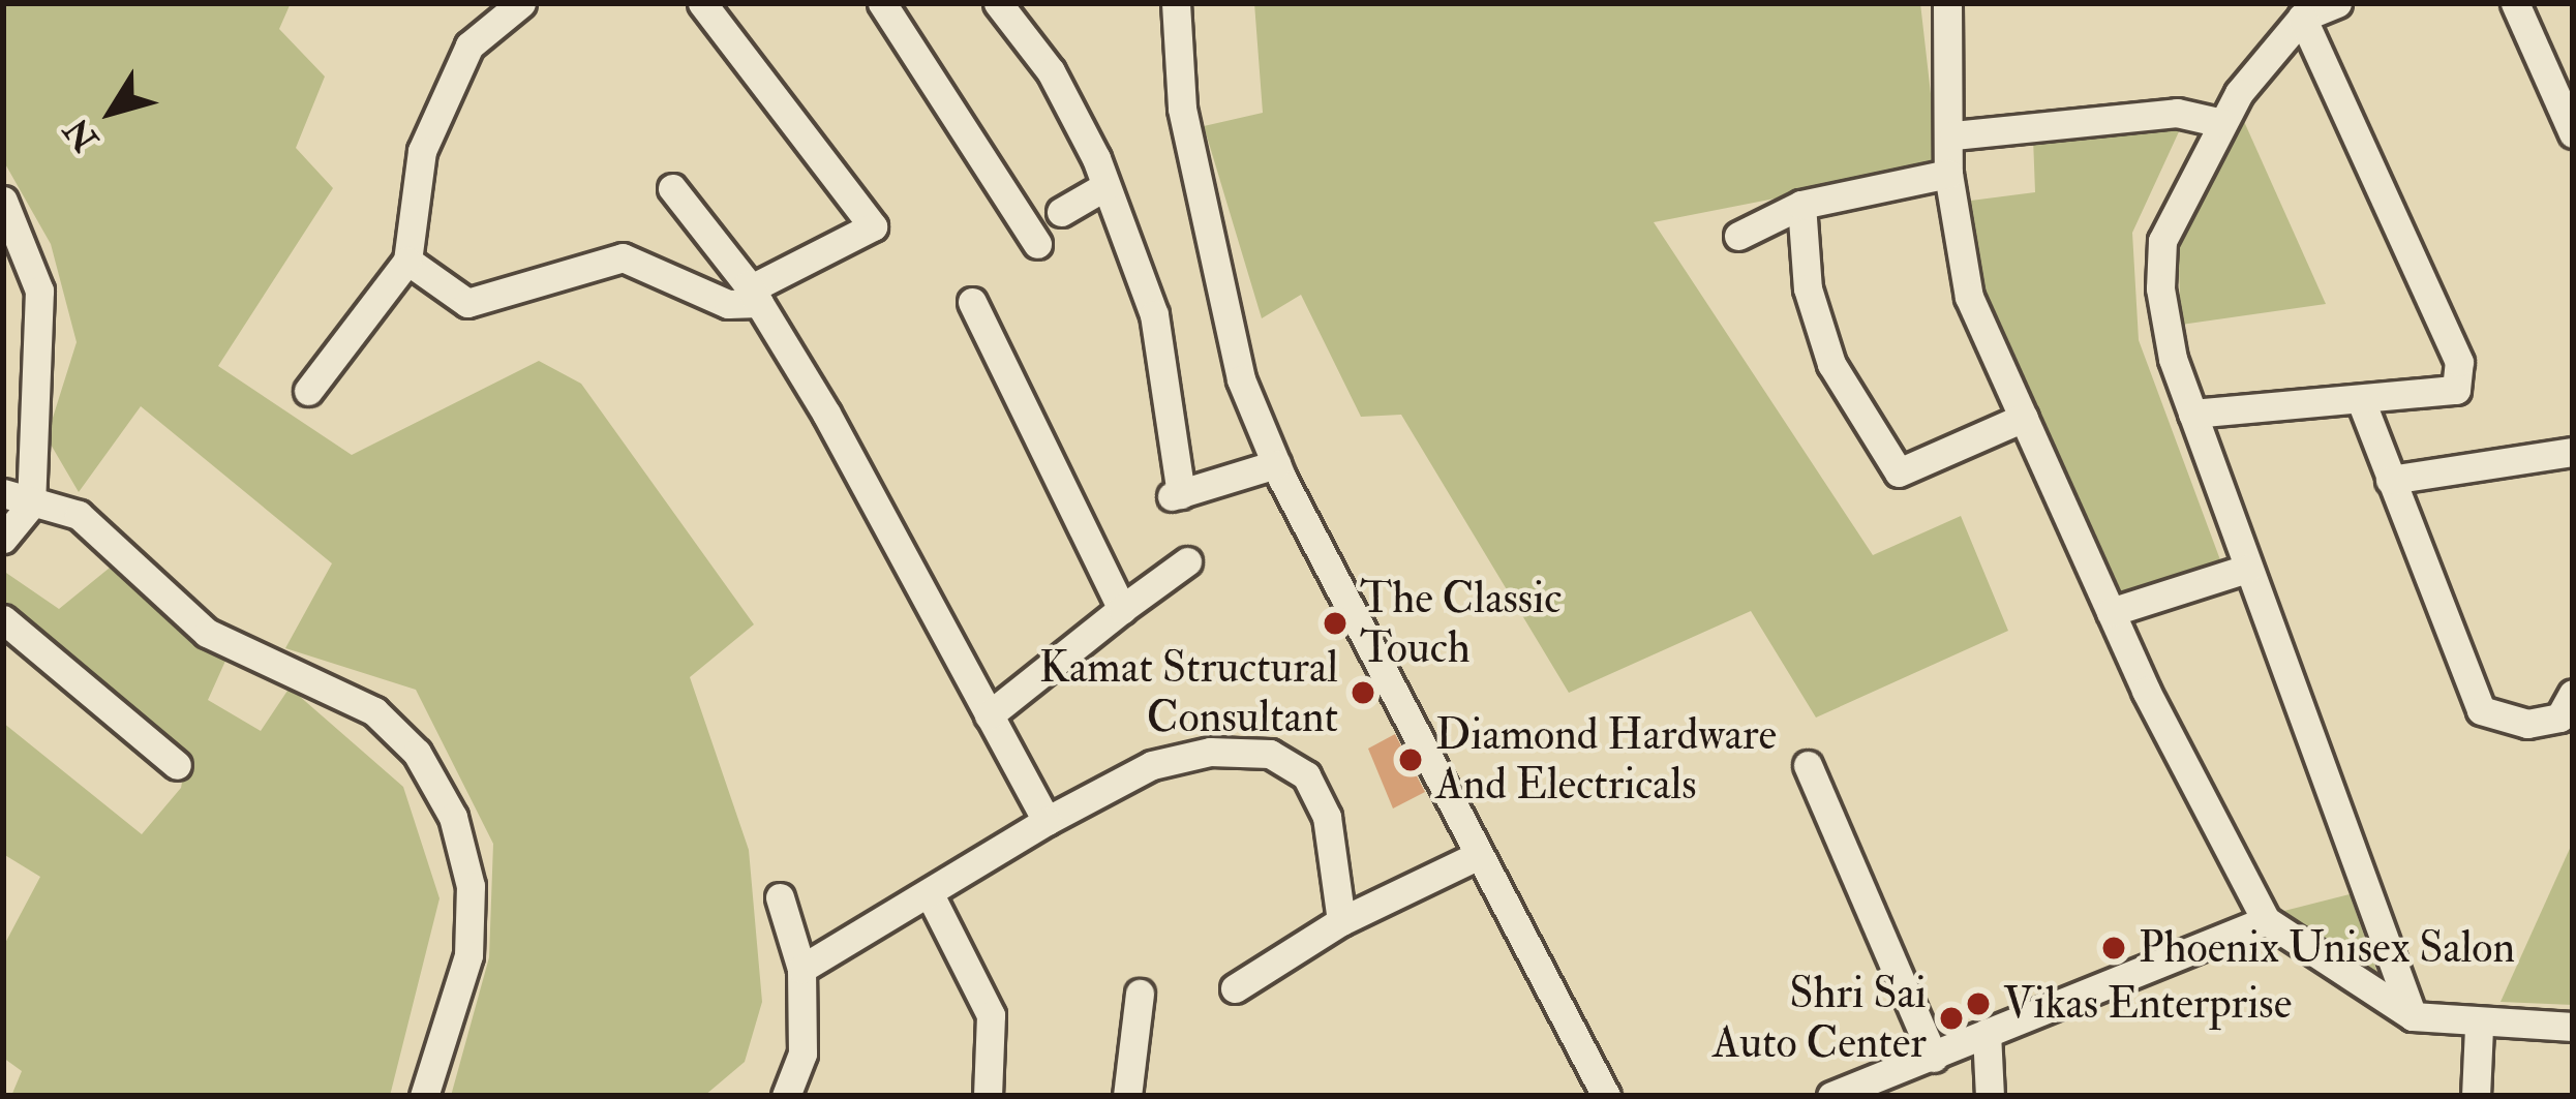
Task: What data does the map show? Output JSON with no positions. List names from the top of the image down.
{
  "places": [
    "The Classic Touch",
    "Kamat Structural Consultant",
    "Diamond Hardware And Electricals",
    "Phoenix Unisex Salon",
    "Vikas Enterprise",
    "Shri Sai Auto Center"
  ],
  "north": "bottom left"
}
